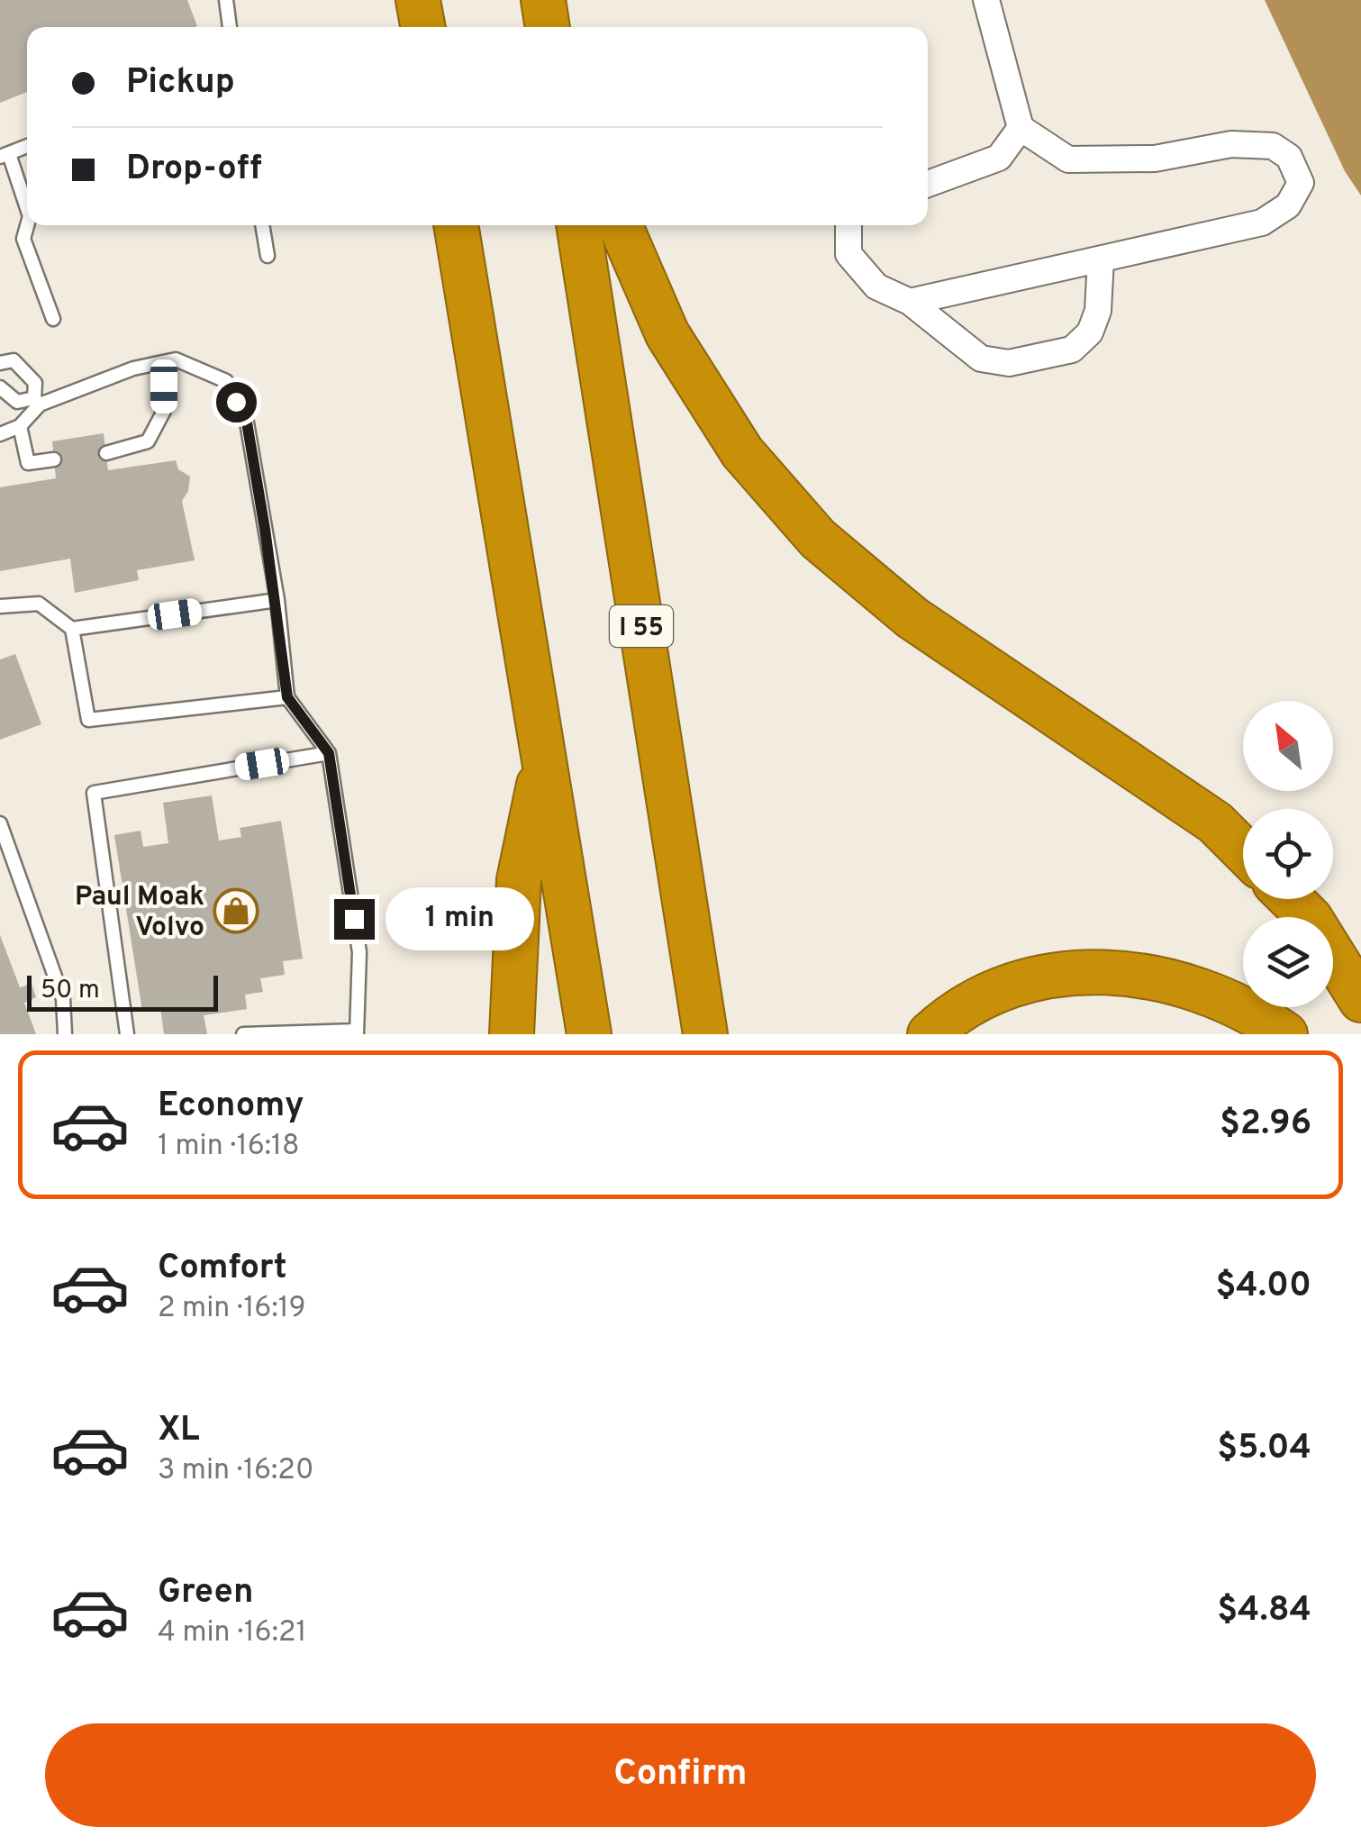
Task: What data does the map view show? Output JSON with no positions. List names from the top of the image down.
{
  "streets": {
    "highway": ["I 55"]
  },
  "places": {
    "shop": ["Paul Moak Volvo"]
  },
  "scale_bar": "50 m",
  "north": "top left",
  "page": {
    "banner": ["Pickup", "Drop-off"],
    "bubble": "1 min",
    "scale": "50 m",
    "list": [
      {
        "name": "Economy",
        "note": "1 min · 16:18",
        "value": "$2.96"
      },
      {
        "name": "Comfort",
        "note": "2 min · 16:19",
        "value": "$4.00"
      },
      {
        "name": "XL",
        "note": "3 min · 16:20",
        "value": "$5.04"
      },
      {
        "name": "Green",
        "note": "4 min · 16:21",
        "value": "$4.84"
      }
    ],
    "buttons": "Confirm"
  }
}
